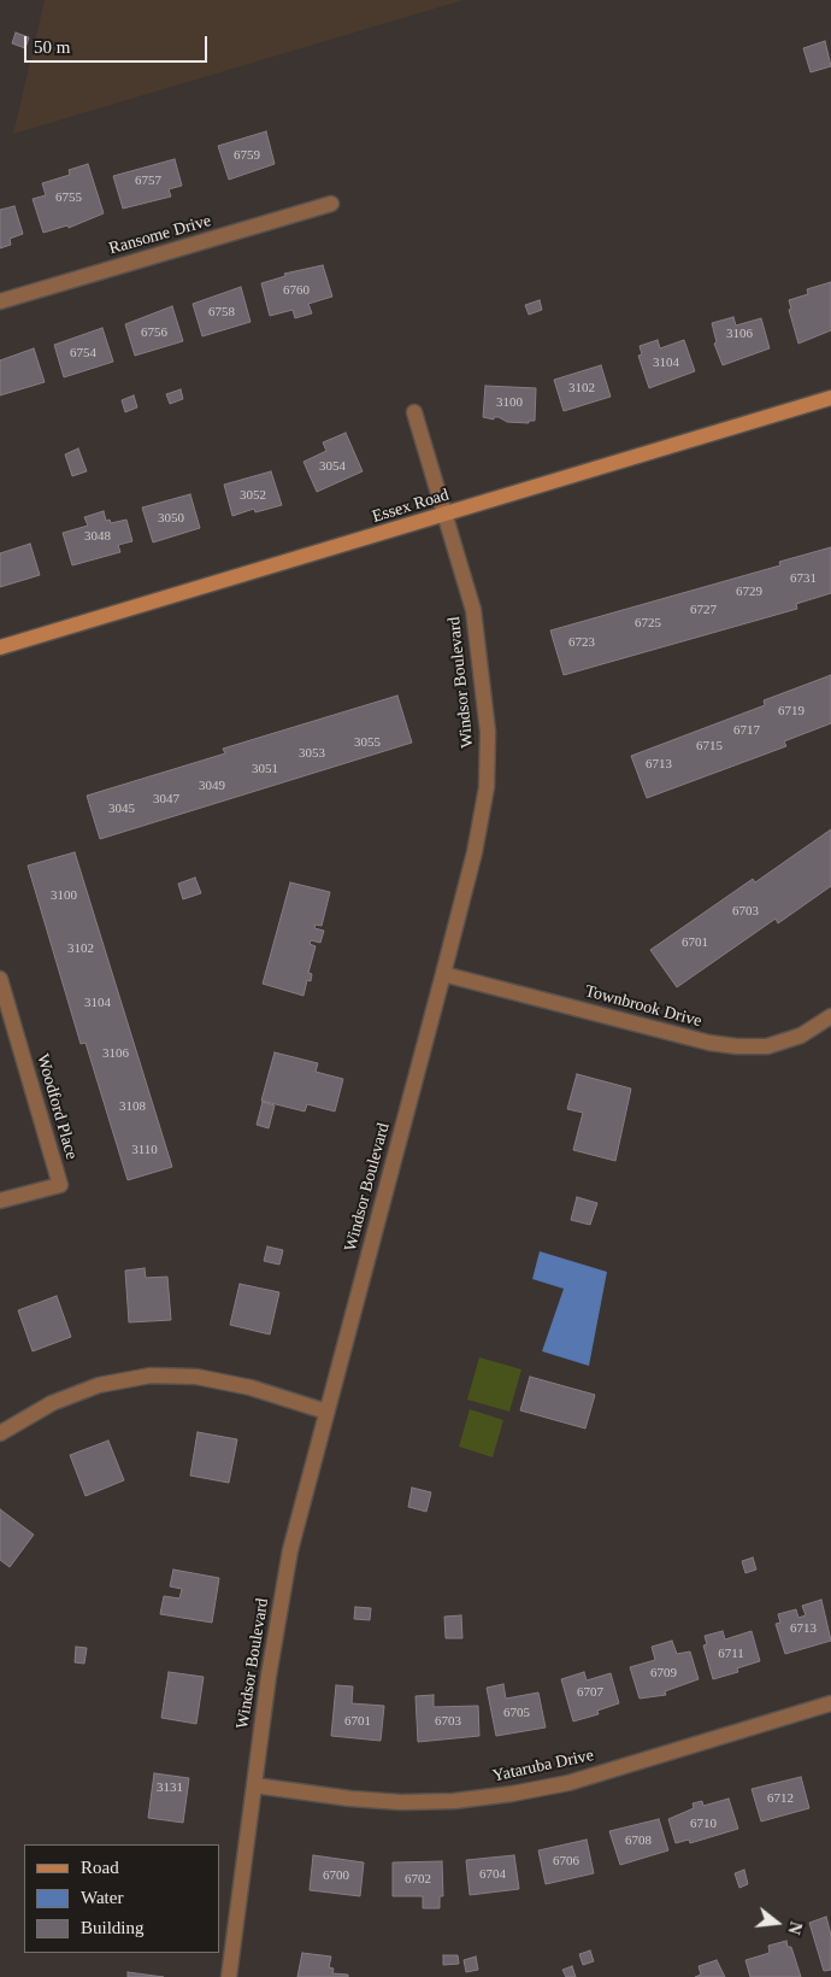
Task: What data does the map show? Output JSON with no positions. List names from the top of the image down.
{
  "streets": {
    "street": [
      "Ransome Drive",
      "Essex Road",
      "Windsor Boulevard",
      "Townbrook Drive",
      "Woodford Place",
      "Yataruba Drive"
    ]
  },
  "crossings": [
    ["Essex Road", "Windsor Boulevard"],
    ["Windsor Boulevard", "Townbrook Drive"],
    ["Windsor Boulevard", "Yataruba Drive"]
  ],
  "house_numbers": [
    "6759",
    "6757",
    "6755",
    "6760",
    "6758",
    "6756",
    "3106",
    "6754",
    "3104",
    "3102",
    "3100",
    "3054",
    "3052",
    "3050",
    "3048",
    "6731",
    "6729",
    "6727",
    "6725",
    "6723",
    "6719",
    "6717",
    "3055",
    "6715",
    "3053",
    "6713",
    "3051",
    "3049",
    "3047",
    "3045",
    "3100",
    "6703",
    "6701",
    "3102",
    "3104",
    "3106",
    "3108",
    "3110",
    "6713",
    "6711",
    "6709",
    "6707",
    "6705",
    "6701",
    "6703",
    "3131",
    "6712",
    "6710",
    "6708",
    "6706",
    "6704",
    "6700",
    "6702"
  ],
  "legend": ["Road", "Water", "Building"],
  "scale_bar": "50 m",
  "north": "right"
}
